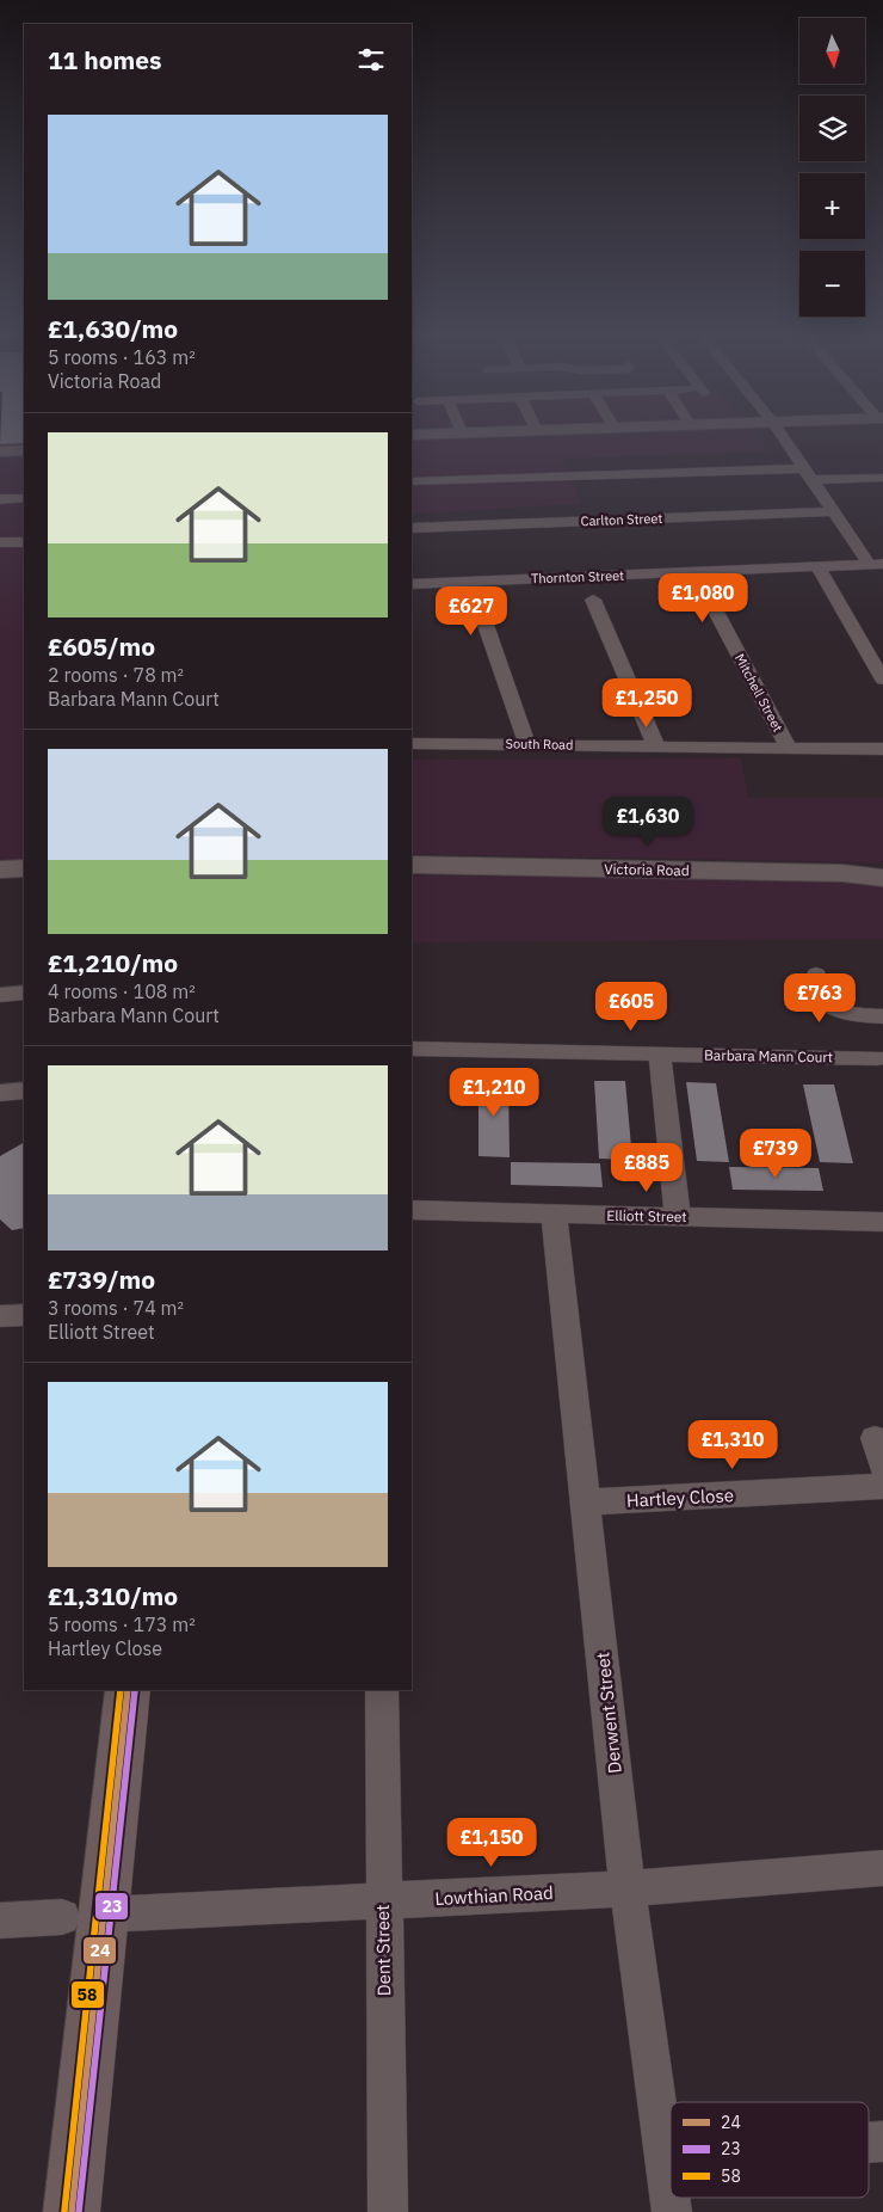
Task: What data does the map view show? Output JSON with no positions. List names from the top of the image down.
{
  "streets": {
    "street": [
      "Carlton Street",
      "Thornton Street",
      "Mitchell Street",
      "South Road",
      "Victoria Road",
      "Barbara Mann Court",
      "Elliott Street",
      "Hartley Close",
      "Derwent Street",
      "Lowthian Road",
      "Dent Street"
    ]
  },
  "crossings": [
    ["Mitchell Street", "South Road"],
    ["Elliott Street", "Derwent Street"],
    ["Hartley Close", "Derwent Street"],
    ["Derwent Street", "Lowthian Road"],
    ["Lowthian Road", "Dent Street"]
  ],
  "lines": ["transit line 24", "transit line 23", "transit line 58"],
  "legend": ["24", "23", "58"],
  "north": "bottom",
  "page": {
    "map_buttons": ["+", "−"],
    "heading": "11 homes",
    "list": [
      {
        "name": "£1,630/mo",
        "note": "5 rooms · 163 m² · Victoria Road"
      },
      {
        "name": "£605/mo",
        "note": "2 rooms · 78 m² · Barbara Mann Court"
      },
      {
        "name": "£1,210/mo",
        "note": "4 rooms · 108 m² · Barbara Mann Court"
      },
      {
        "name": "£739/mo",
        "note": "3 rooms · 74 m² · Elliott Street"
      },
      {
        "name": "£1,310/mo",
        "note": "5 rooms · 173 m² · Hartley Close"
      }
    ],
    "price": [
      "£1,080",
      "£627",
      "£1,250",
      "£1,630",
      "£763",
      "£605",
      "£1,210",
      "£739",
      "£885",
      "£1,310",
      "£1,150"
    ]
  }
}
